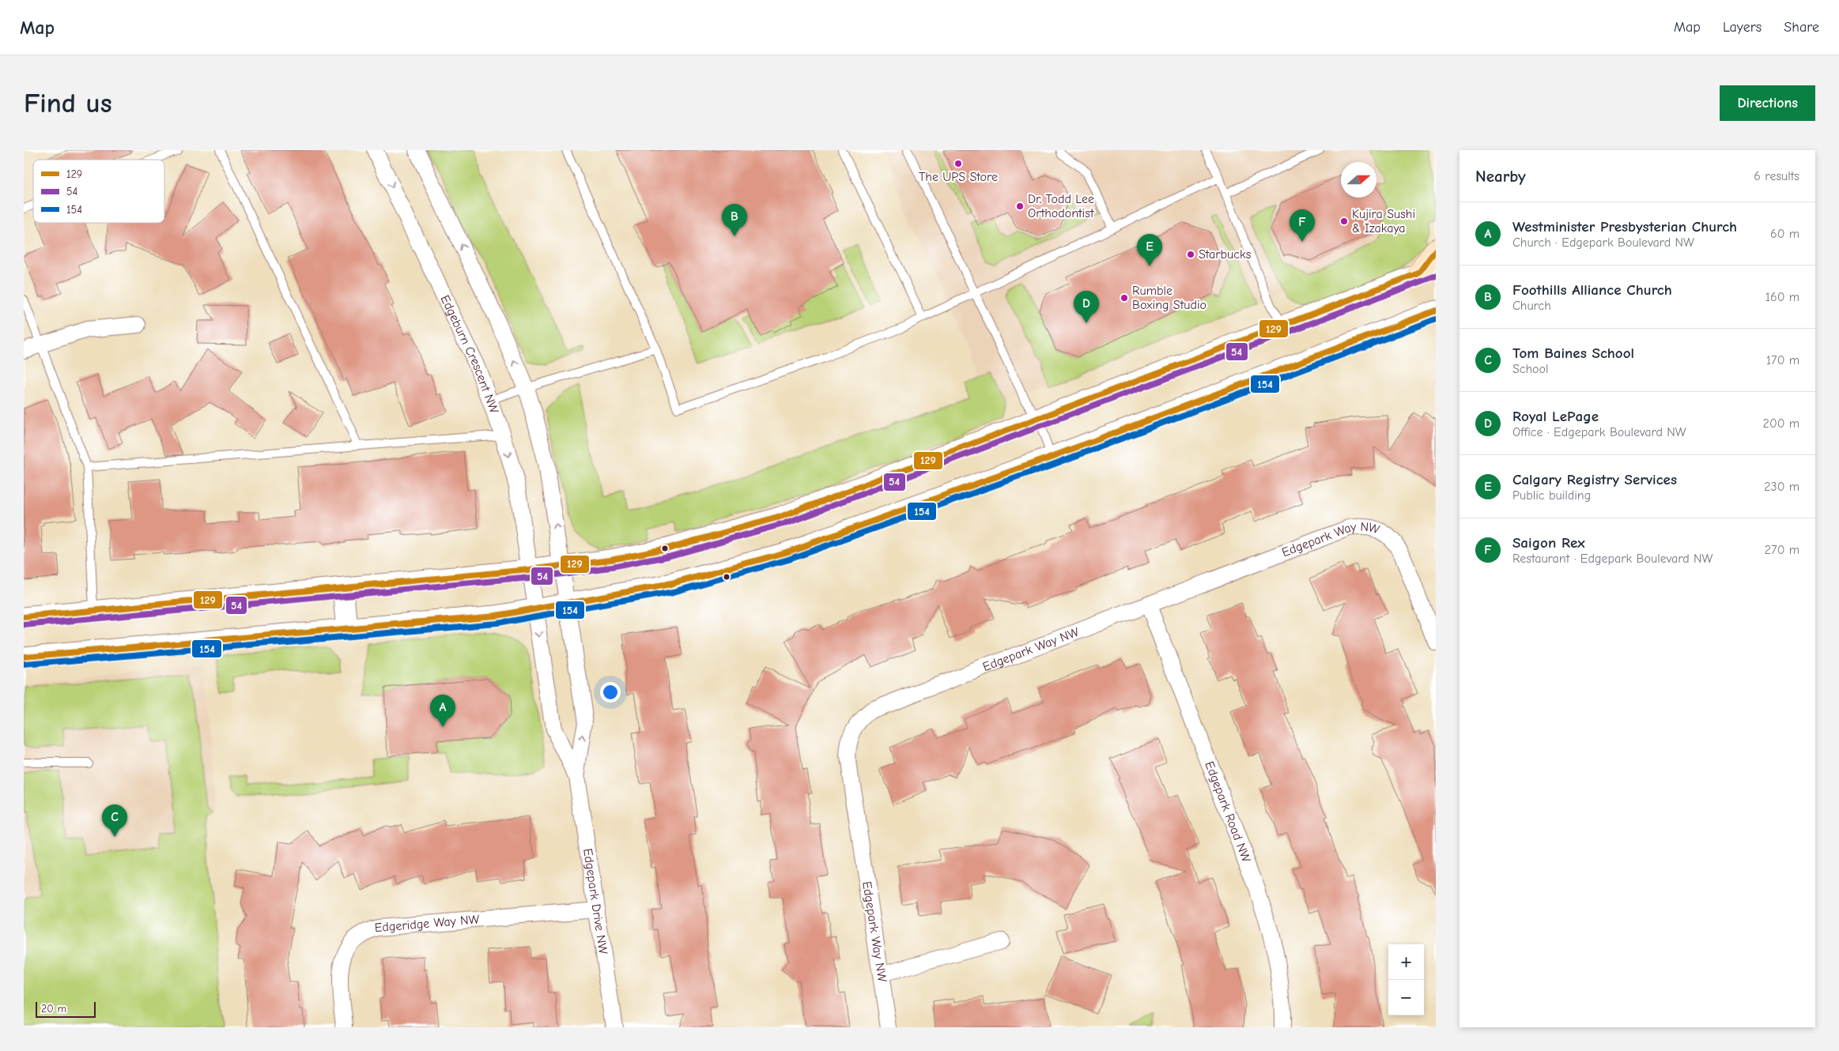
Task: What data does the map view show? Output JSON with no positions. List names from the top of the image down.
{
  "streets": {
    "street": [
      "Edgeburn Crescent NW",
      "Edgepark Way NW",
      "Edgepark Road NW",
      "Edgepark Drive NW",
      "Edgeridge Way NW"
    ]
  },
  "crossings": [
    ["Edgeburn Crescent NW", "Edgepark Drive NW"],
    ["Edgepark Way NW", "Edgepark Road NW"],
    ["Edgepark Drive NW", "Edgeridge Way NW"]
  ],
  "places": [
    "The UPS Store",
    "Dr. Todd Lee Orthodontist",
    "Kujira Sushi & Izakaya",
    "Starbucks",
    "Rumble Boxing Studio"
  ],
  "lines": ["transit line 129", "transit line 54", "transit line 154"],
  "legend": ["129", "54", "154"],
  "scale_bar": "20 m",
  "north": "right",
  "page": {
    "header": "Map",
    "nav": ["Map", "Layers", "Share"],
    "buttons": "Directions",
    "title": "Find us",
    "heading": ["Nearby", "6 results"],
    "list": [
      {
        "mark": "A",
        "name": "Westminister Presbysterian Church",
        "note": "Church · Edgepark Boulevard NW",
        "value": "60 m"
      },
      {
        "mark": "B",
        "name": "Foothills Alliance Church",
        "note": "Church",
        "value": "160 m"
      },
      {
        "mark": "C",
        "name": "Tom Baines School",
        "note": "School",
        "value": "170 m"
      },
      {
        "mark": "D",
        "name": "Royal LePage",
        "note": "Office · Edgepark Boulevard NW",
        "value": "200 m"
      },
      {
        "mark": "E",
        "name": "Calgary Registry Services",
        "note": "Public building",
        "value": "230 m"
      },
      {
        "mark": "F",
        "name": "Saigon Rex",
        "note": "Restaurant · Edgepark Boulevard NW",
        "value": "270 m"
      }
    ],
    "pins": [
      "B",
      "F",
      "E",
      "D",
      "A",
      "C"
    ],
    "map_buttons": ["+", "−"],
    "scale": "20 m"
  }
}
